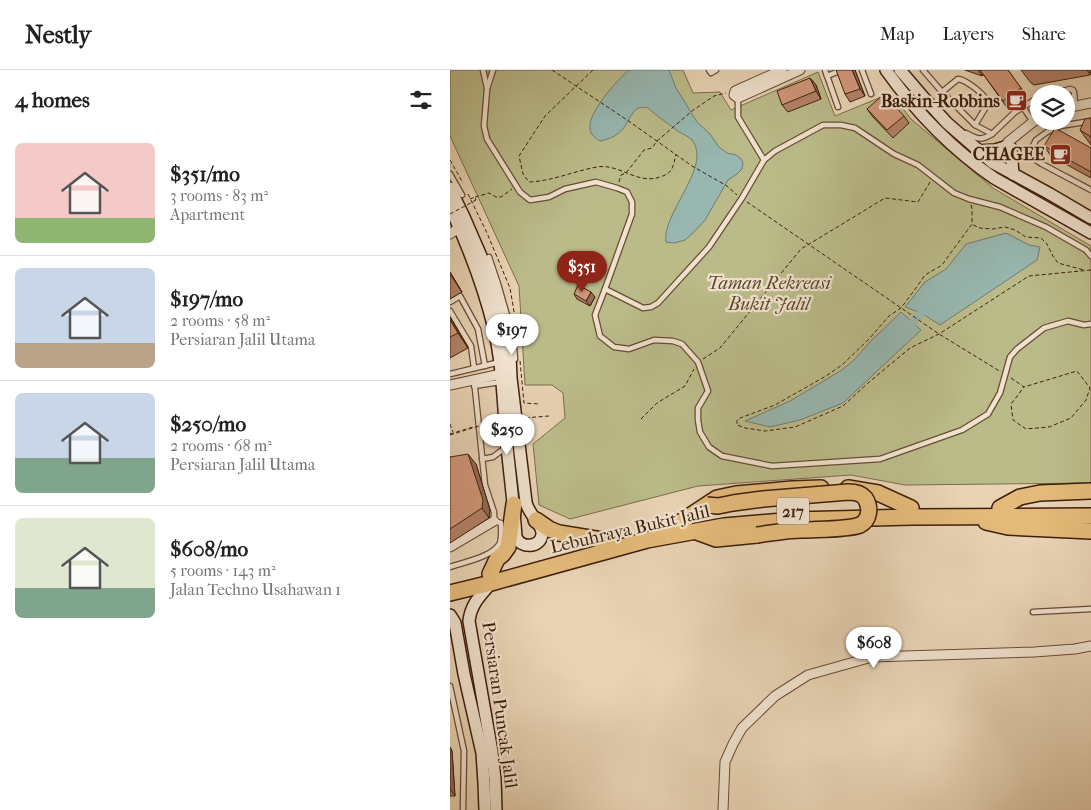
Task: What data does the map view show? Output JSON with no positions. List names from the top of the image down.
{
  "streets": {
    "highway": ["217", "Lebuhraya Bukit Jalil"],
    "main road": ["Persiaran Puncak Jalil"]
  },
  "crossings": [
    ["Lebuhraya Bukit Jalil", "Persiaran Puncak Jalil"]
  ],
  "parks": ["Taman Rekreasi Bukit Jalil"],
  "places": {
    "cafe": ["Baskin-Robbins", "CHAGEE"]
  },
  "page": {
    "header": "Nestly",
    "nav": ["Map", "Layers", "Share"],
    "heading": "4 homes",
    "list": [
      {
        "name": "$351/mo",
        "note": "3 rooms · 83 m² · Apartment"
      },
      {
        "name": "$197/mo",
        "note": "2 rooms · 58 m² · Persiaran Jalil Utama"
      },
      {
        "name": "$250/mo",
        "note": "2 rooms · 68 m² · Persiaran Jalil Utama"
      },
      {
        "name": "$608/mo",
        "note": "5 rooms · 143 m² · Jalan Techno Usahawan 1"
      }
    ],
    "price": [
      "$351",
      "$197",
      "$250",
      "$608"
    ]
  }
}
